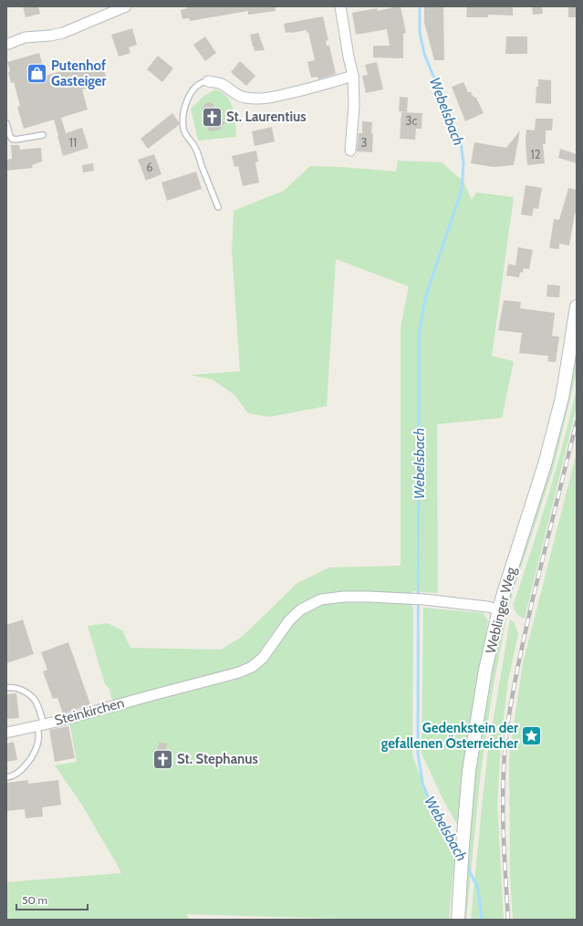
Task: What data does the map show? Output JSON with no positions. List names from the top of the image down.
{
  "streets": {
    "street": ["Weblinger Weg", "Steinkirchen"]
  },
  "crossings": [
    ["Weblinger Weg", "Steinkirchen"]
  ],
  "water": ["Webelsbach"],
  "places": {
    "shop": ["Putenhof Gasteiger"],
    "church": ["St. Laurentius", "St. Stephanus"],
    "place": ["Gedenkstein der gefallenen Österreicher"]
  },
  "house_numbers": [
    "3c",
    "11",
    "3",
    "12",
    "6"
  ],
  "scale_bar": "50 m"
}
